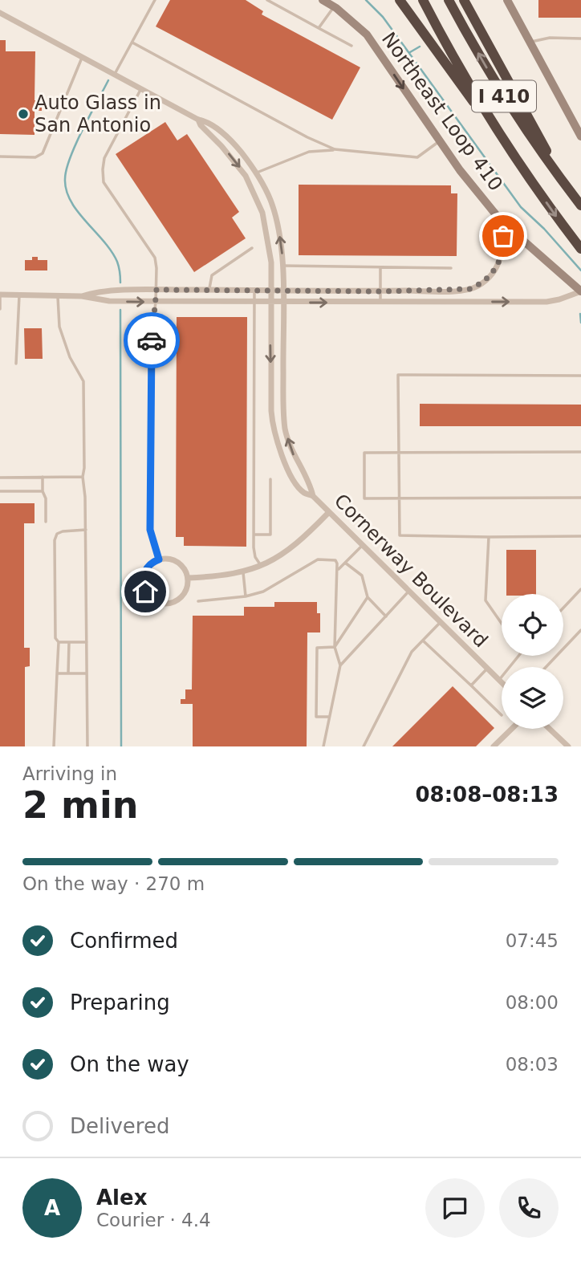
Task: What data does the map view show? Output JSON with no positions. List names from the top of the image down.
{
  "streets": {
    "highway": ["I 410"],
    "main road": ["Northeast Loop 410"],
    "street": ["Cornerway Boulevard"]
  },
  "one_way": ["Northeast Loop 410"],
  "places": ["Auto Glass in San Antonio"],
  "page": {
    "heading": ["2 min", "Arriving in", "08:08–08:13"],
    "panel": ["Alex", "Courier · 4.4"],
    "bar": "On the way · 270 m",
    "list": [
      ["Confirmed", "07:45"],
      ["Preparing", "08:00"],
      ["On the way", "08:03"],
      "Delivered"
    ],
    "round": "A"
  }
}
